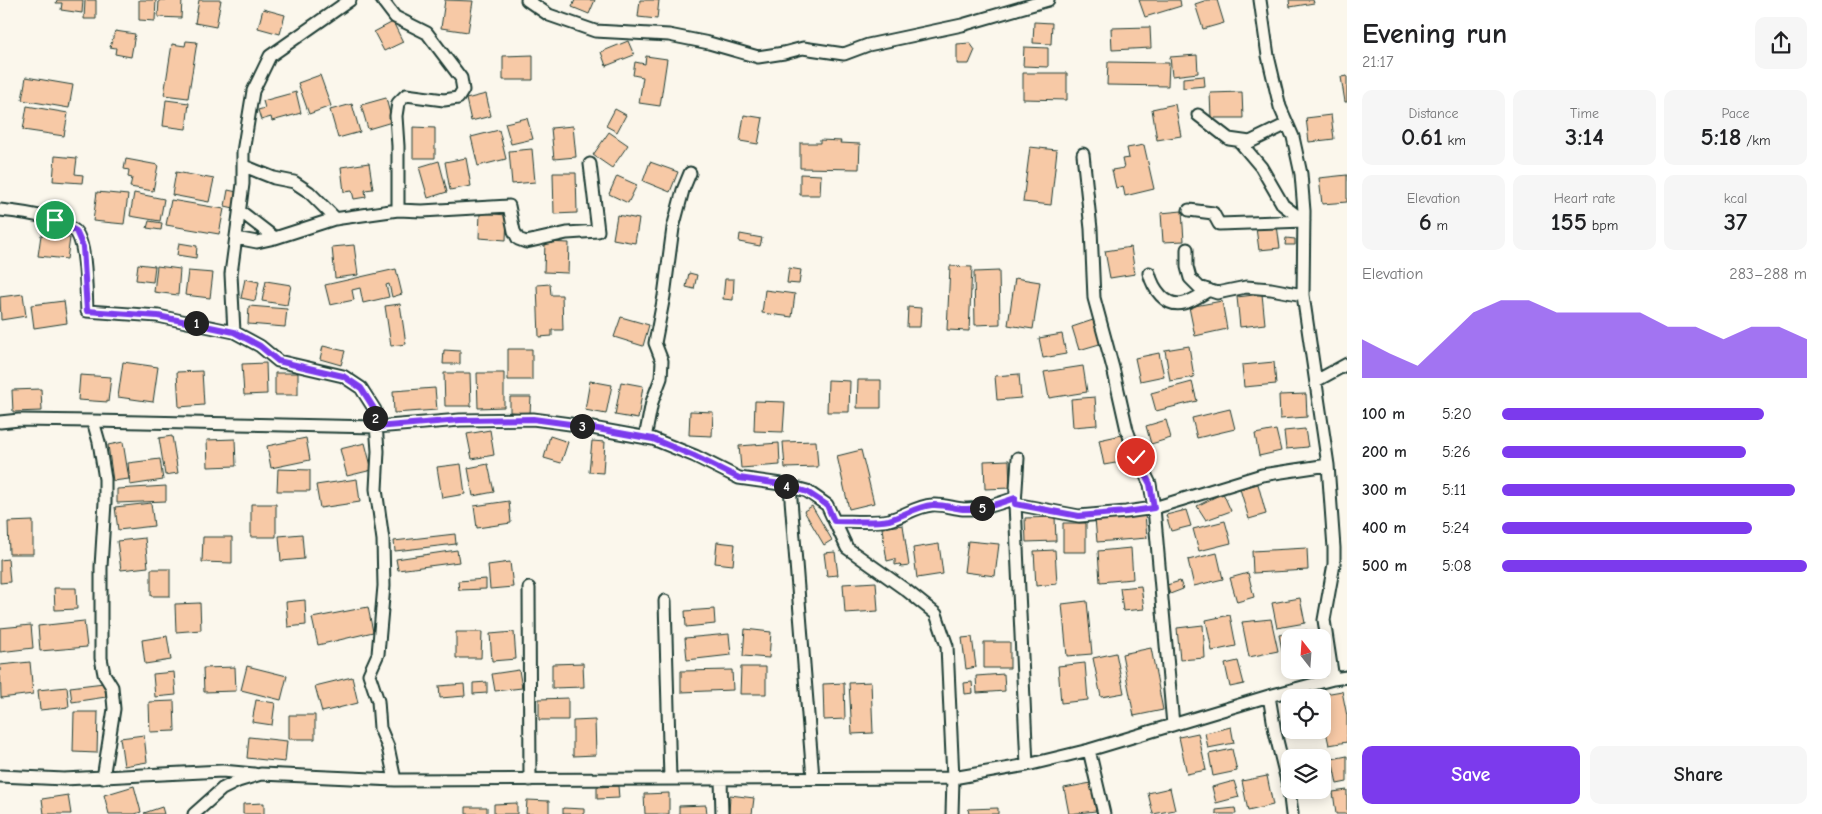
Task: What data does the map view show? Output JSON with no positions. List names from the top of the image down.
{
  "north": "top",
  "page": {
    "heading": ["Evening run", "21:17"],
    "stats": [
      ["Distance", "0.61 km"],
      ["Time", "3:14"],
      ["Pace", "5:18 /km"],
      ["Elevation", "6 m"],
      ["Heart rate", "155 bpm"],
      ["kcal", "37"]
    ],
    "chart": ["Elevation", "283–288 m"],
    "pins": [
      "1",
      "2",
      "3",
      "4",
      "5"
    ],
    "list": [
      {
        "name": "100 m",
        "note": "5:20"
      },
      {
        "name": "200 m",
        "note": "5:26"
      },
      {
        "name": "300 m",
        "note": "5:11"
      },
      {
        "name": "400 m",
        "note": "5:24"
      },
      {
        "name": "500 m",
        "note": "5:08"
      }
    ],
    "buttons": ["Save", "Share"]
  }
}
